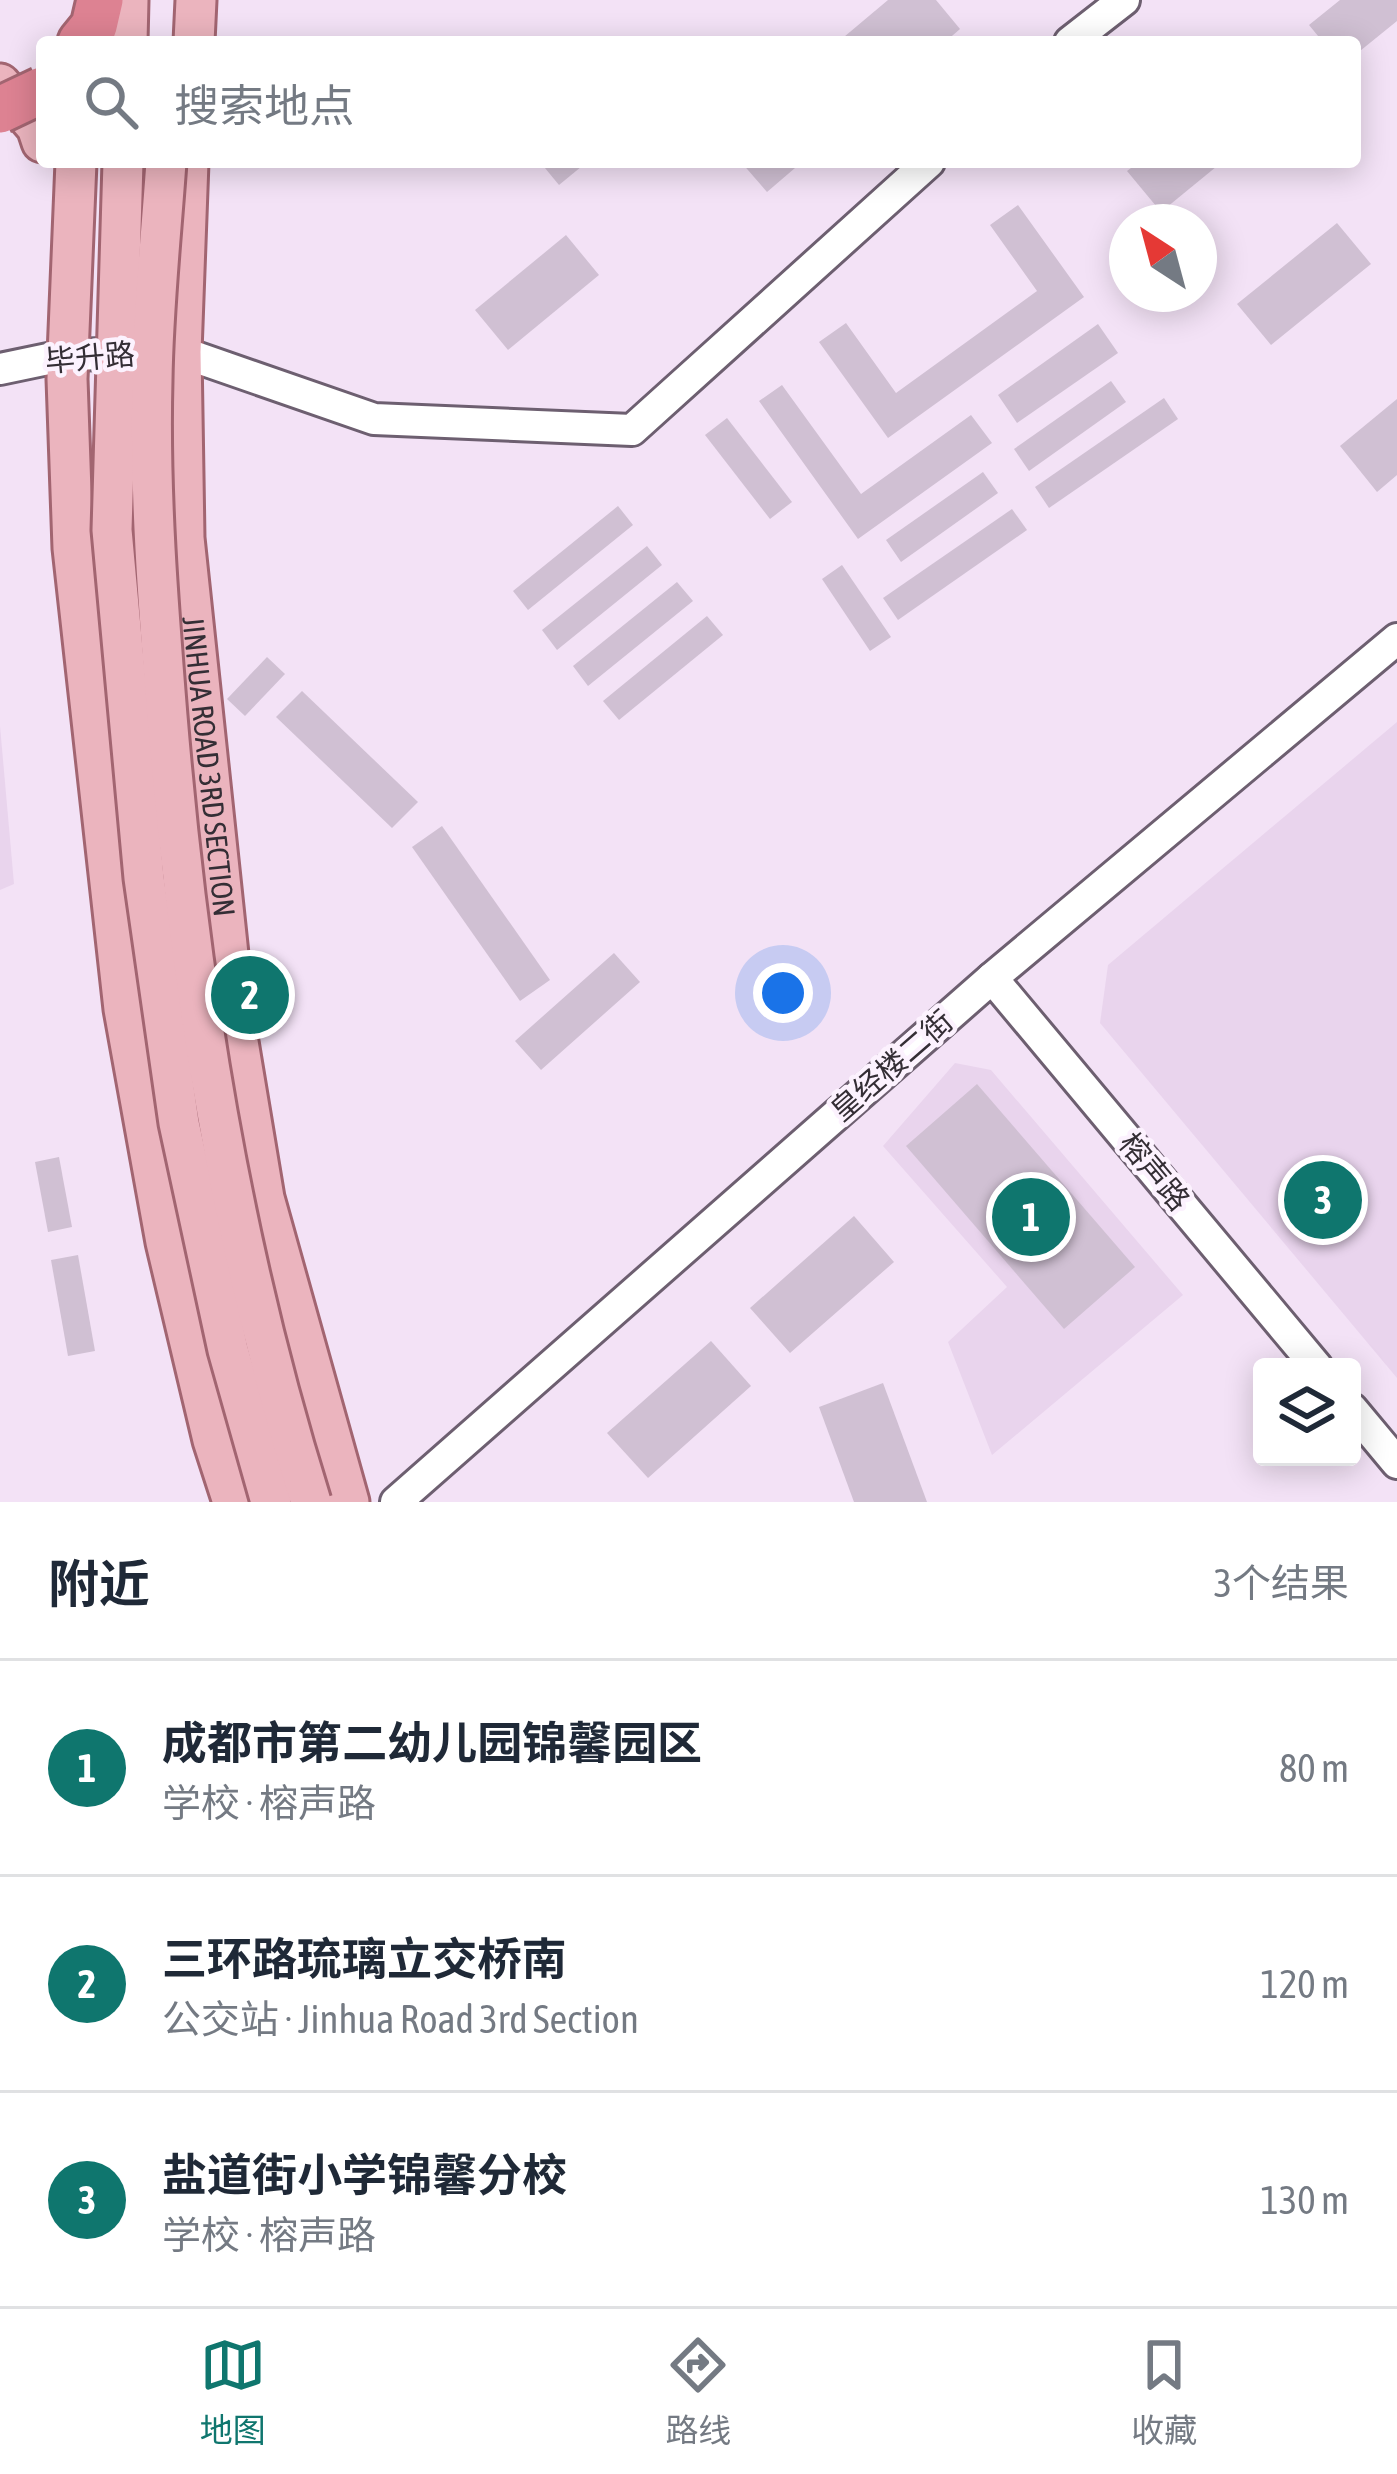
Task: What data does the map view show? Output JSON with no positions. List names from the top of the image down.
{
  "streets": {
    "main road": ["JINHUA ROAD 3RD SECTION"],
    "street": ["毕升路", "皇经楼二街", "榕声路"]
  },
  "crossings": [
    ["毕升路", "JINHUA ROAD 3RD SECTION"],
    ["皇经楼二街", "榕声路"]
  ],
  "north": "top left",
  "page": {
    "search": "搜索地点",
    "pins": ["2", "3", "1"],
    "heading": ["附近", "3个结果"],
    "list": [
      {
        "mark": "1",
        "name": "成都市第二幼儿园锦馨园区",
        "note": "学校 · 榕声路",
        "value": "80 m"
      },
      {
        "mark": "2",
        "name": "三环路琉璃立交桥南",
        "note": "公交站 · Jinhua Road 3rd Section",
        "value": "120 m"
      },
      {
        "mark": "3",
        "name": "盐道街小学锦馨分校",
        "note": "学校 · 榕声路",
        "value": "130 m"
      }
    ],
    "nav": ["地图", "路线", "收藏"]
  }
}
